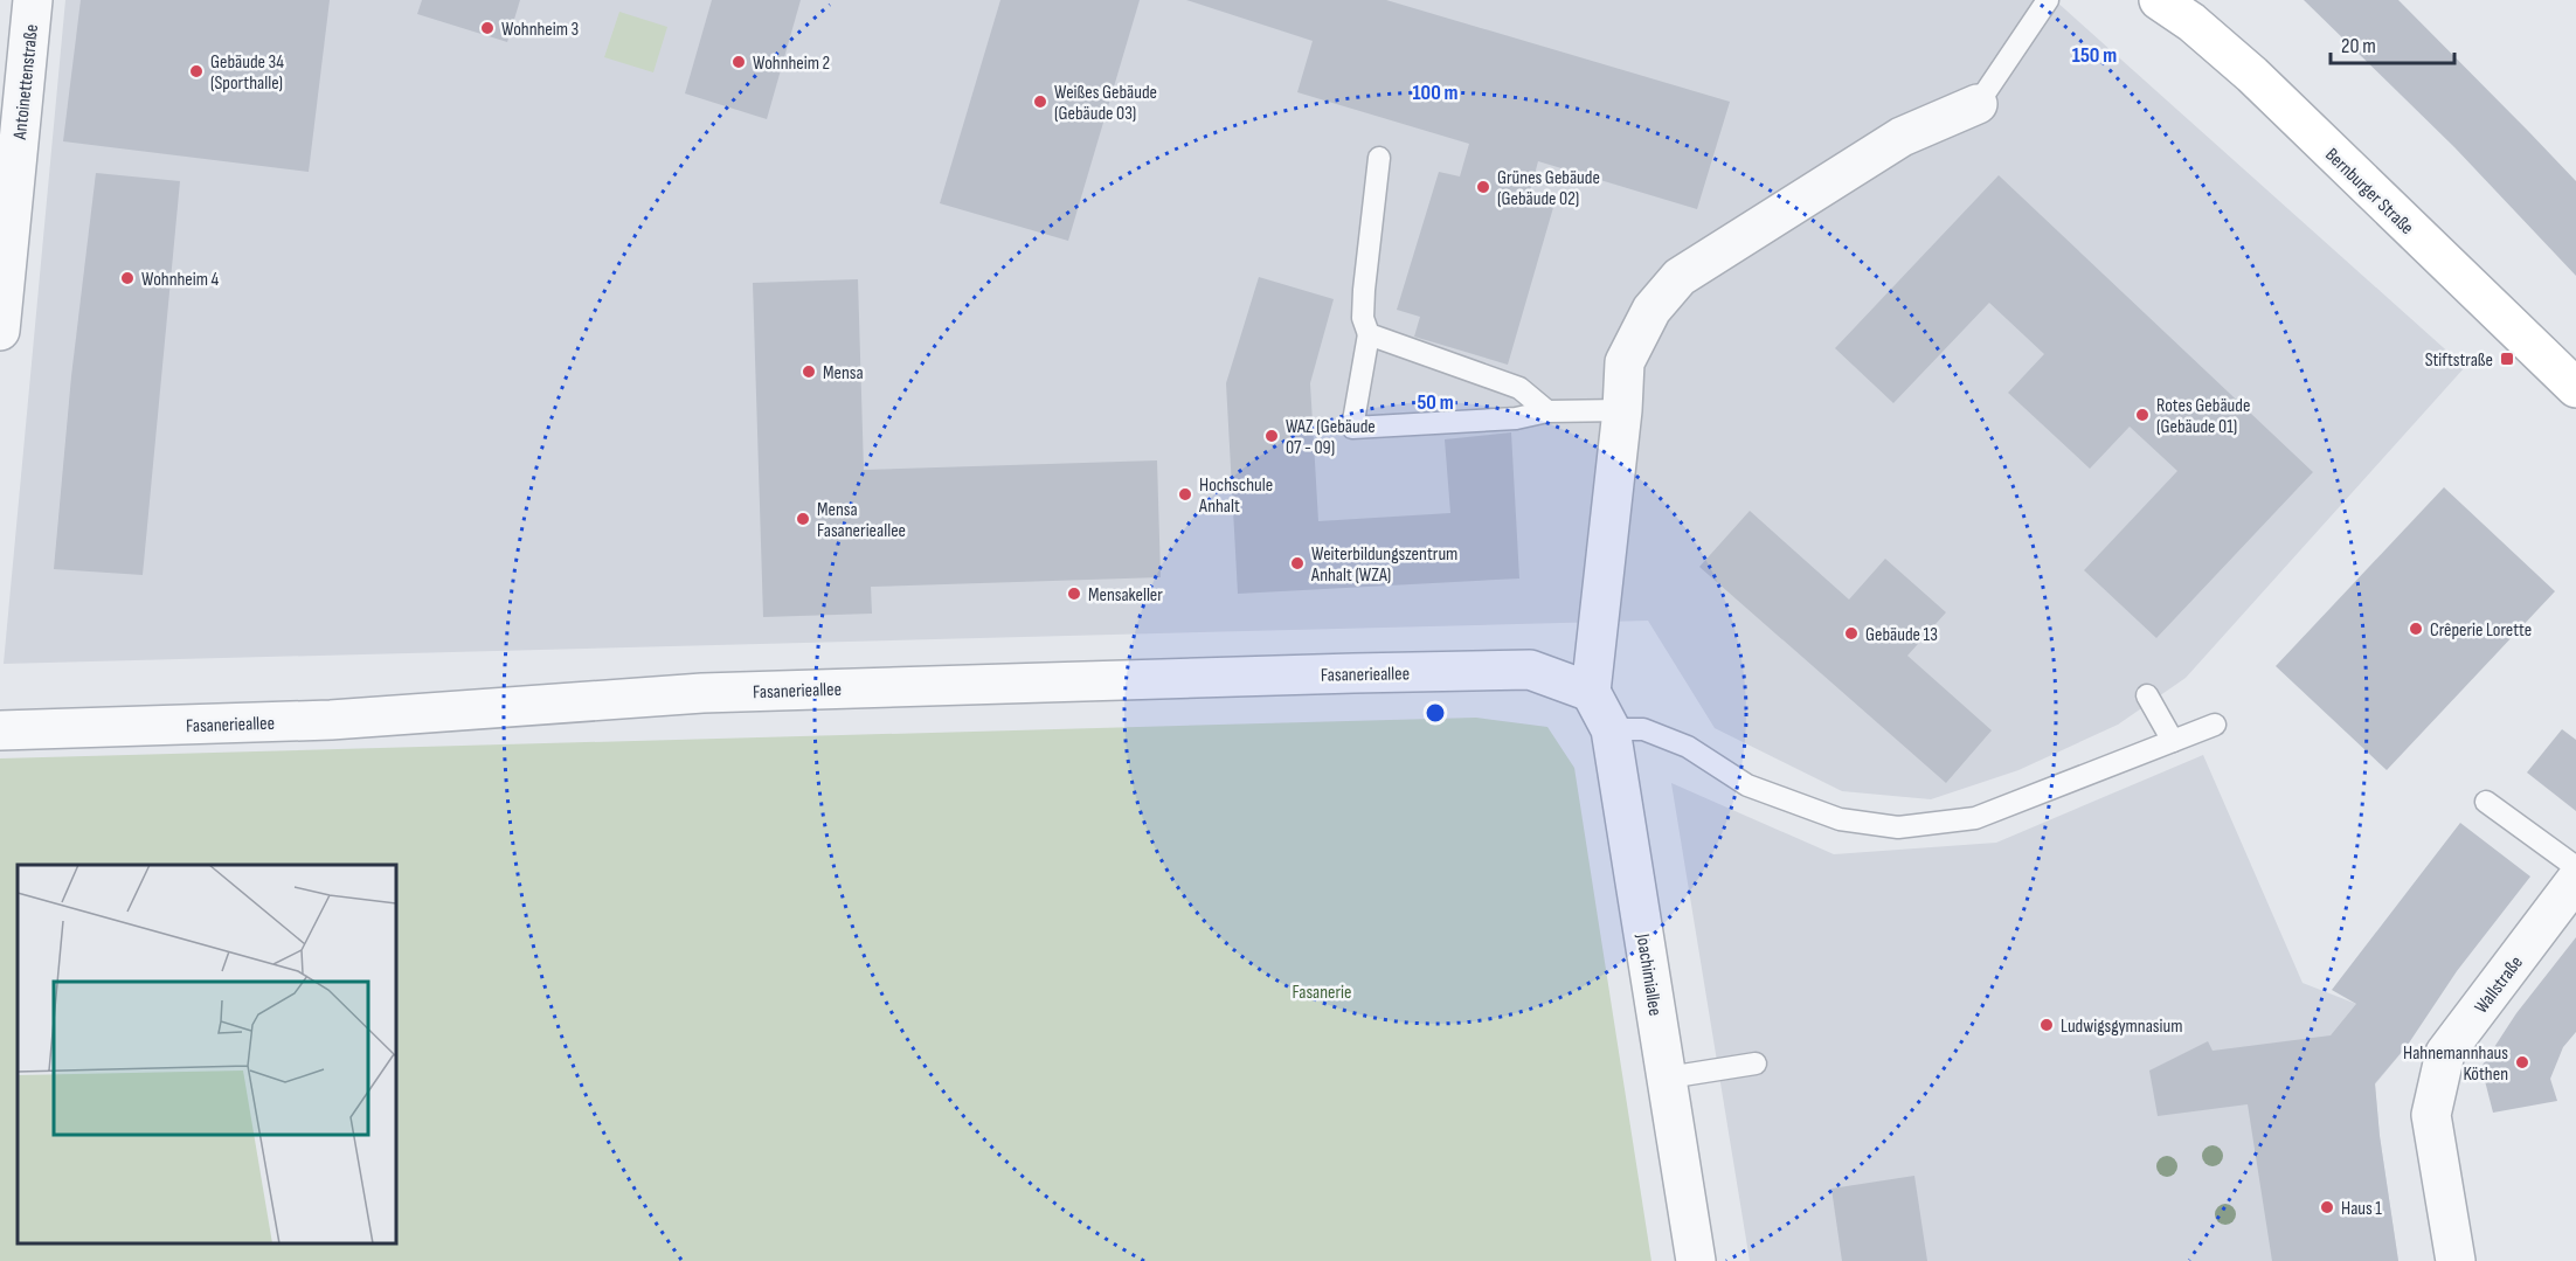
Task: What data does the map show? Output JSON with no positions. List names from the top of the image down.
{
  "streets": {
    "main road": ["Bernburger Straße"],
    "street": [
      "Antoinettenstraße",
      "Fasanerieallee",
      "Joachimiallee",
      "Wallstraße"
    ]
  },
  "crossings": [
    ["Fasanerieallee", "Joachimiallee"]
  ],
  "parks": ["Fasanerie"],
  "places": {
    "other": [
      "Wohnheim 3",
      "Wohnheim 2",
      "Gebäude 34 (Sporthalle)",
      "Weißes Gebäude (Gebäude 03)",
      "Grünes Gebäude (Gebäude 02)",
      "Wohnheim 4",
      "Mensa",
      "Rotes Gebäude (Gebäude 01)",
      "WAZ (Gebäude 07 - 09)",
      "Hochschule Anhalt",
      "Mensa Fasanerieallee",
      "Weiterbildungszentrum Anhalt (WZA)",
      "Mensakeller",
      "Crêperie Lorette",
      "Gebäude 13",
      "Ludwigsgymnasium",
      "Hahnemannhaus Köthen",
      "Haus 1"
    ],
    "transit": ["Stiftstraße"]
  },
  "scale_bar": "20 m",
  "rings": ["150 m", "100 m", "50 m"]
}
